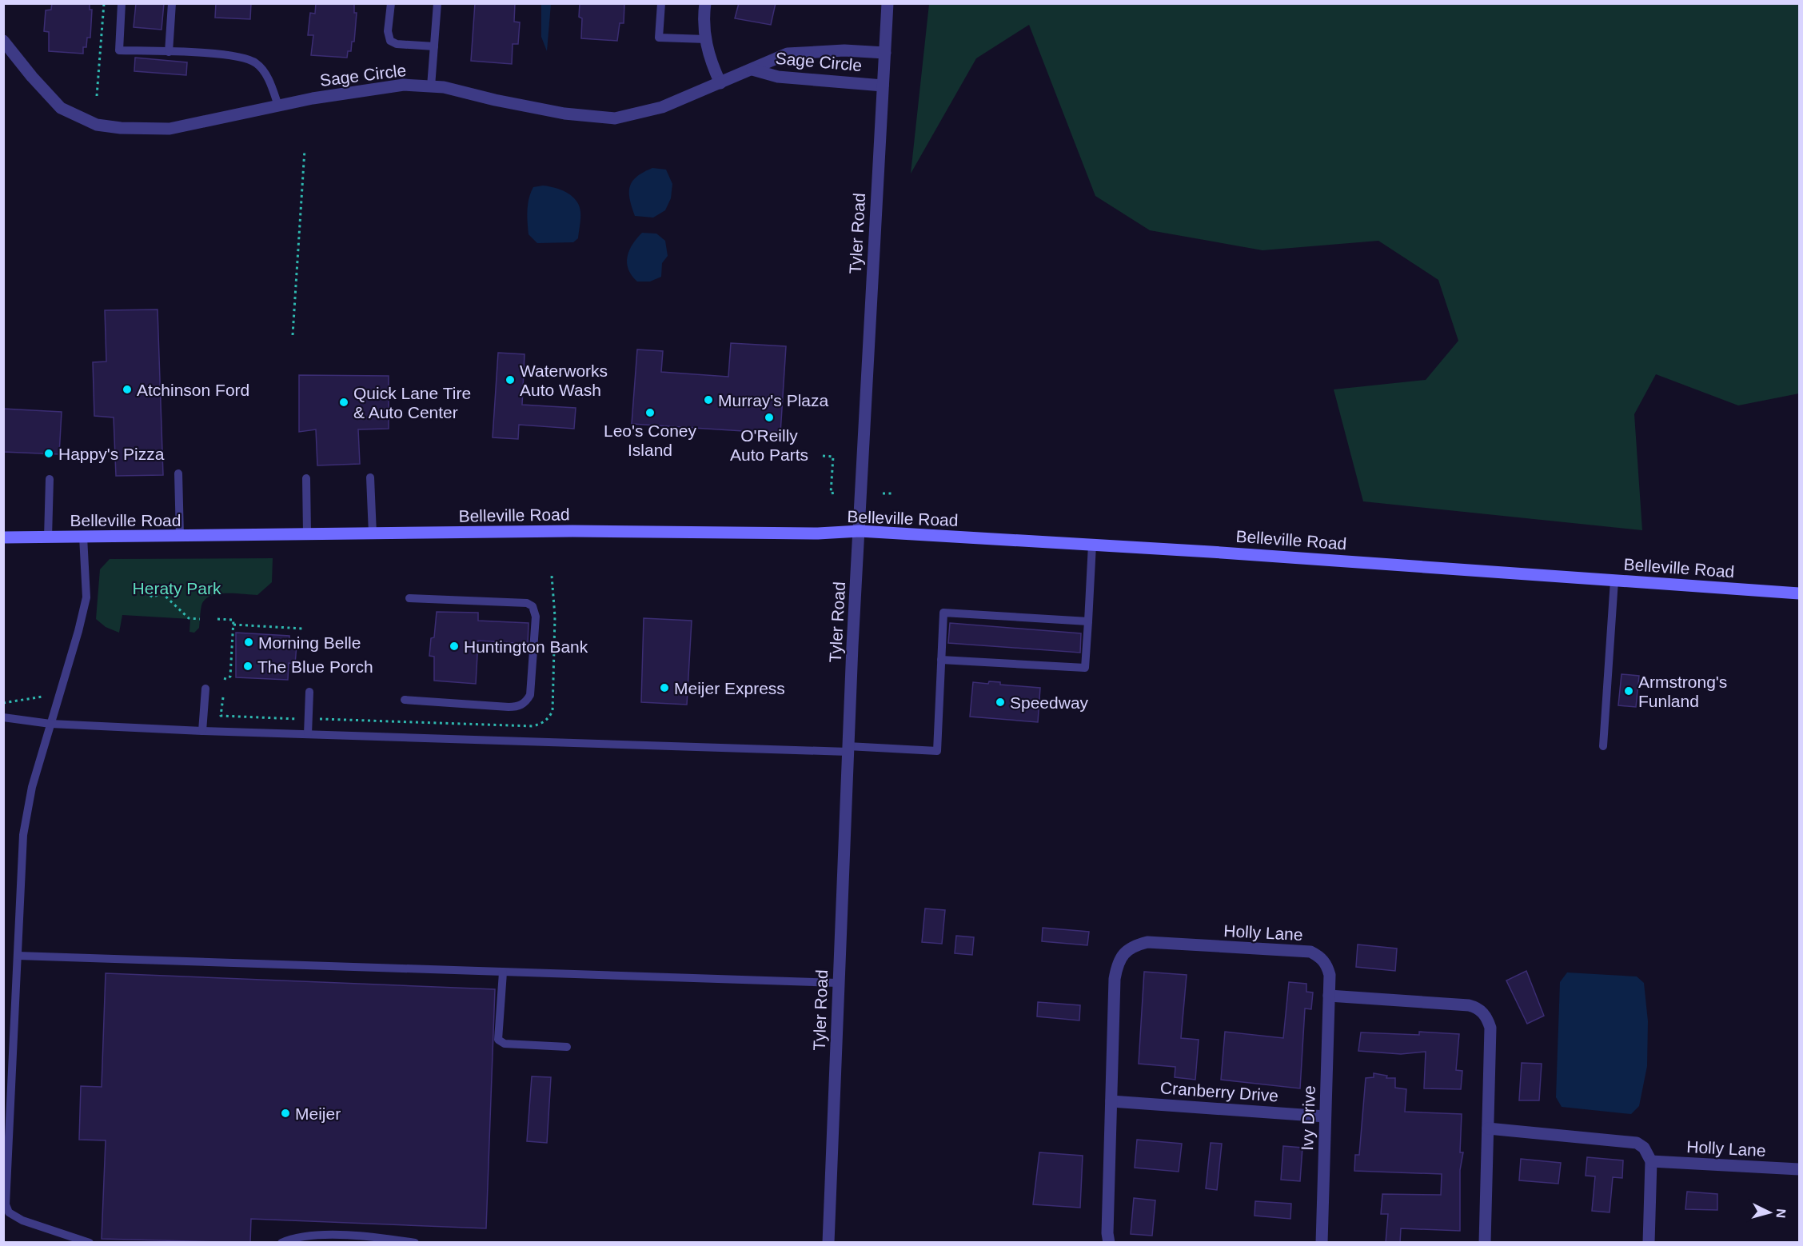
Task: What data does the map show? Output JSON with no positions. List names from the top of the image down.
{
  "streets": {
    "main road": ["Belleville Road"],
    "street": [
      "Sage Circle",
      "Tyler Road",
      "Holly Lane",
      "Cranberry Drive",
      "Ivy Drive"
    ]
  },
  "crossings": [
    ["Sage Circle", "Tyler Road"],
    ["Tyler Road", "Belleville Road"],
    ["Holly Lane", "Cranberry Drive"],
    ["Holly Lane", "Ivy Drive"],
    ["Cranberry Drive", "Ivy Drive"]
  ],
  "parks": ["Heraty Park"],
  "places": [
    "Waterworks Auto Wash",
    "Atchinson Ford",
    "Murray's Plaza",
    "Quick Lane Tire & Auto Center",
    "Leo's Coney Island",
    "O'Reilly Auto Parts",
    "Happy's Pizza",
    "Morning Belle",
    "Huntington Bank",
    "The Blue Porch",
    "Meijer Express",
    "Armstrong's Funland",
    "Speedway",
    "Meijer"
  ],
  "north": "right"
}
